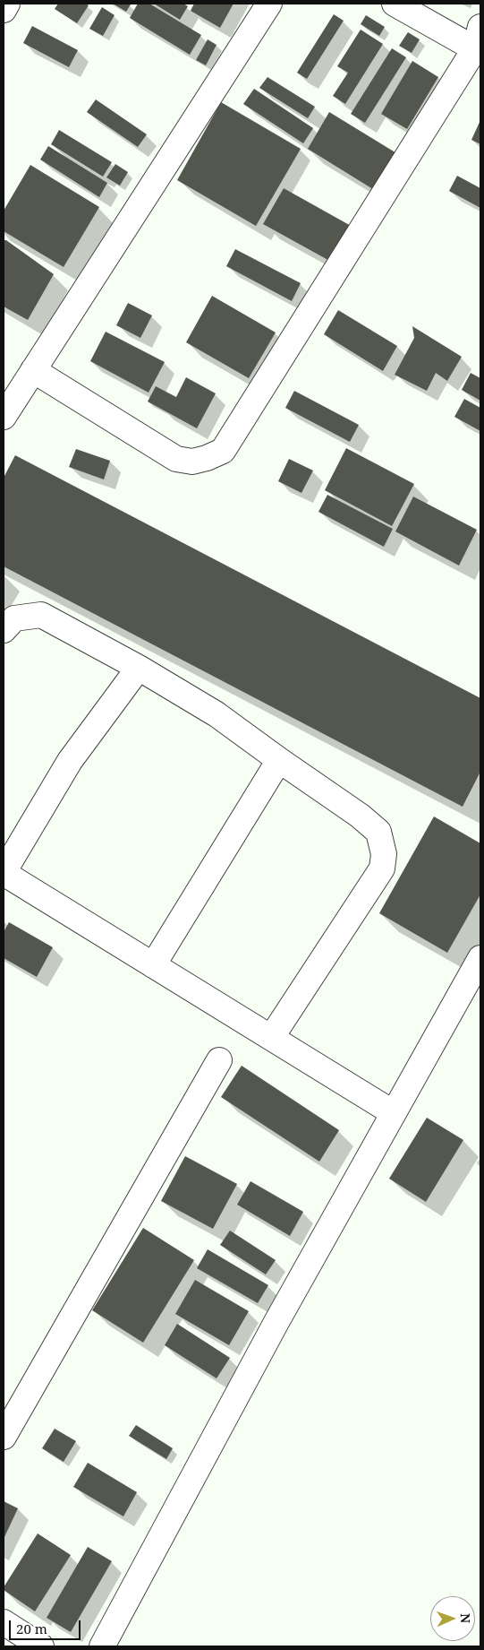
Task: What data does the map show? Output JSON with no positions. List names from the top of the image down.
{
  "scale_bar": "20 m",
  "north": "right"
}
